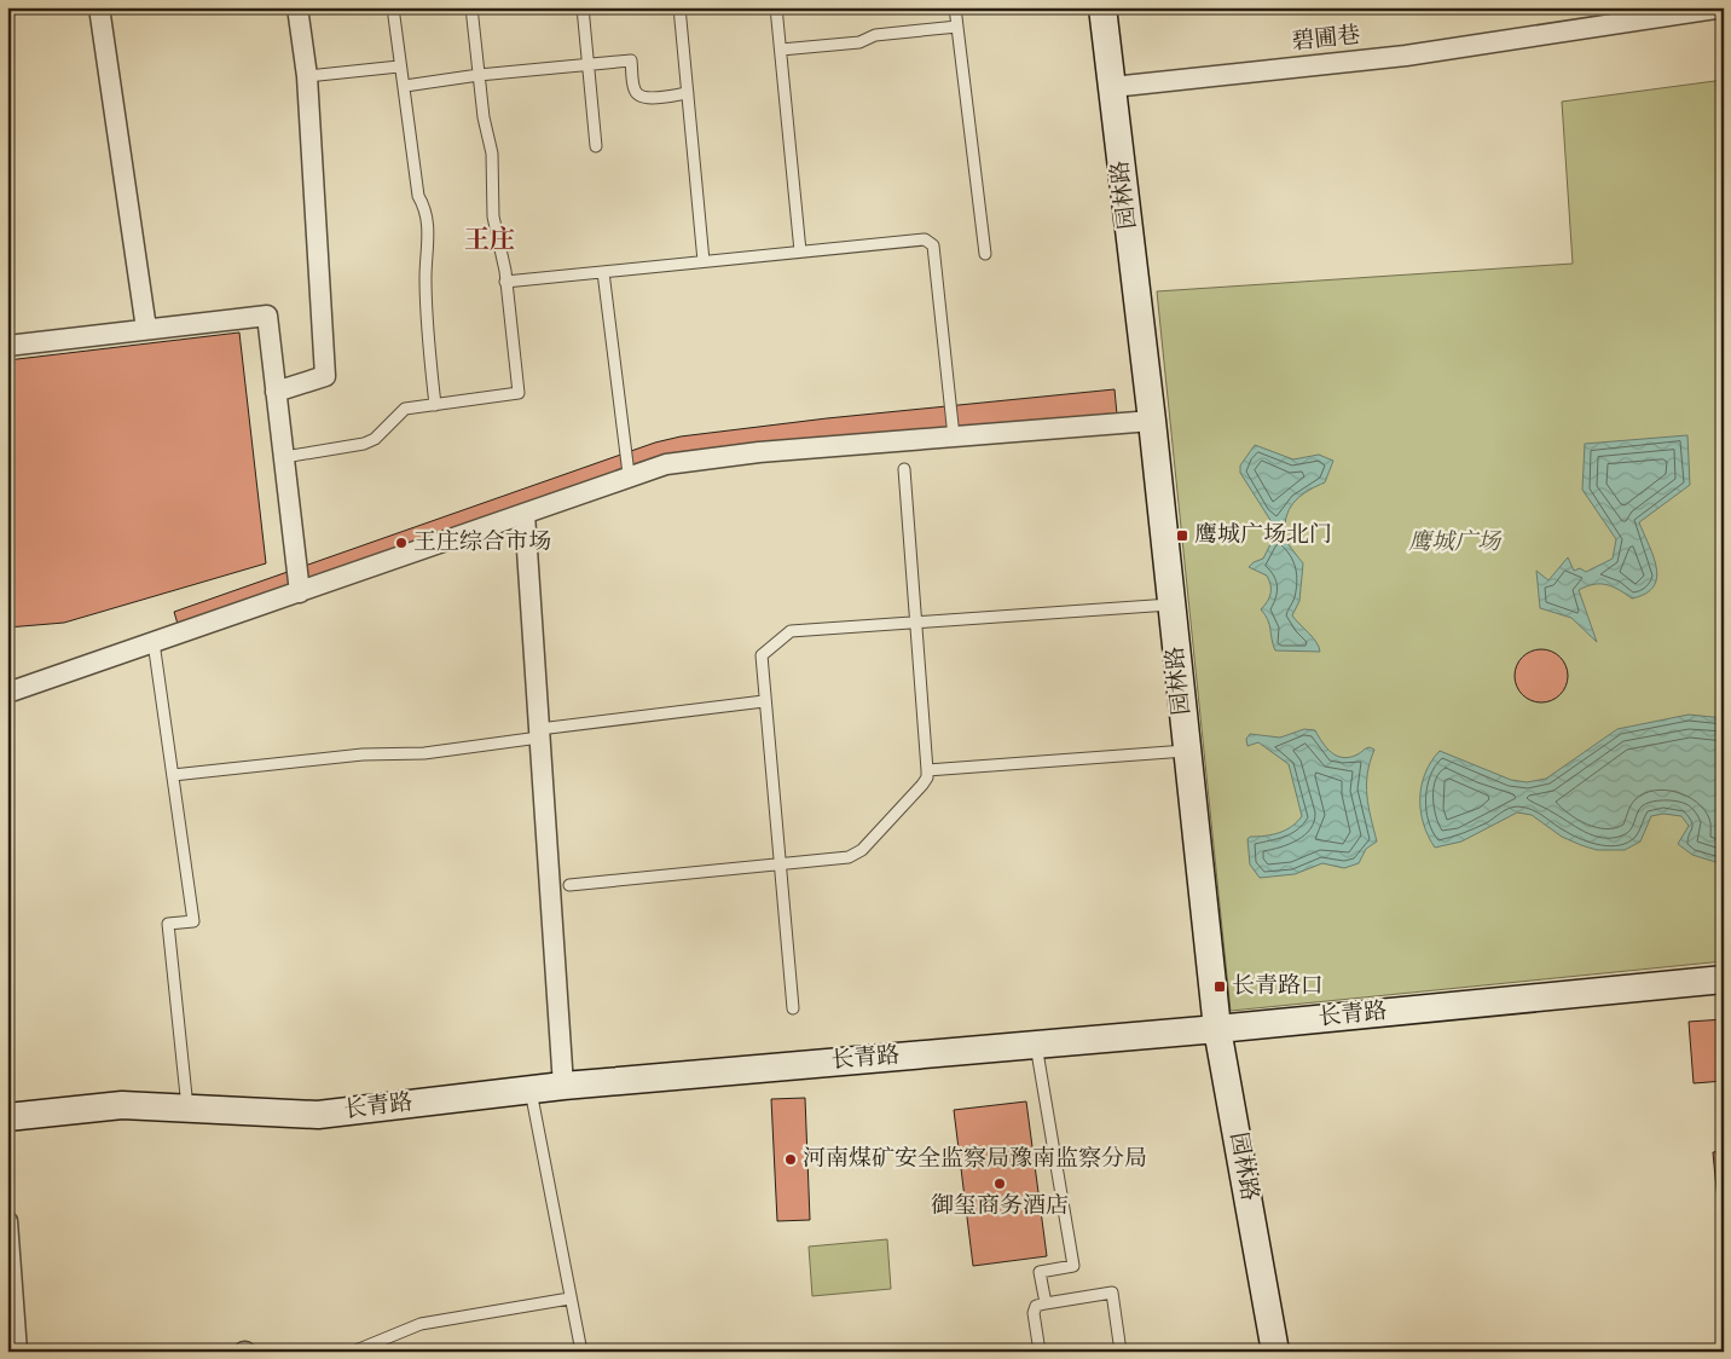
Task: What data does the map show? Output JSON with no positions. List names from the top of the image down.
{
  "streets": {
    "street": ["碧圃巷", "园林路", "长青路"]
  },
  "crossings": [
    ["碧圃巷", "园林路"],
    ["园林路", "长青路"]
  ],
  "districts": ["王庄"],
  "parks": ["鹰城广场"],
  "places": {
    "transit": ["鹰城广场北门", "长青路口"],
    "other": ["王庄综合市场", "河南煤矿安全监察局豫南监察分局", "御玺商务酒店"]
  }
}
